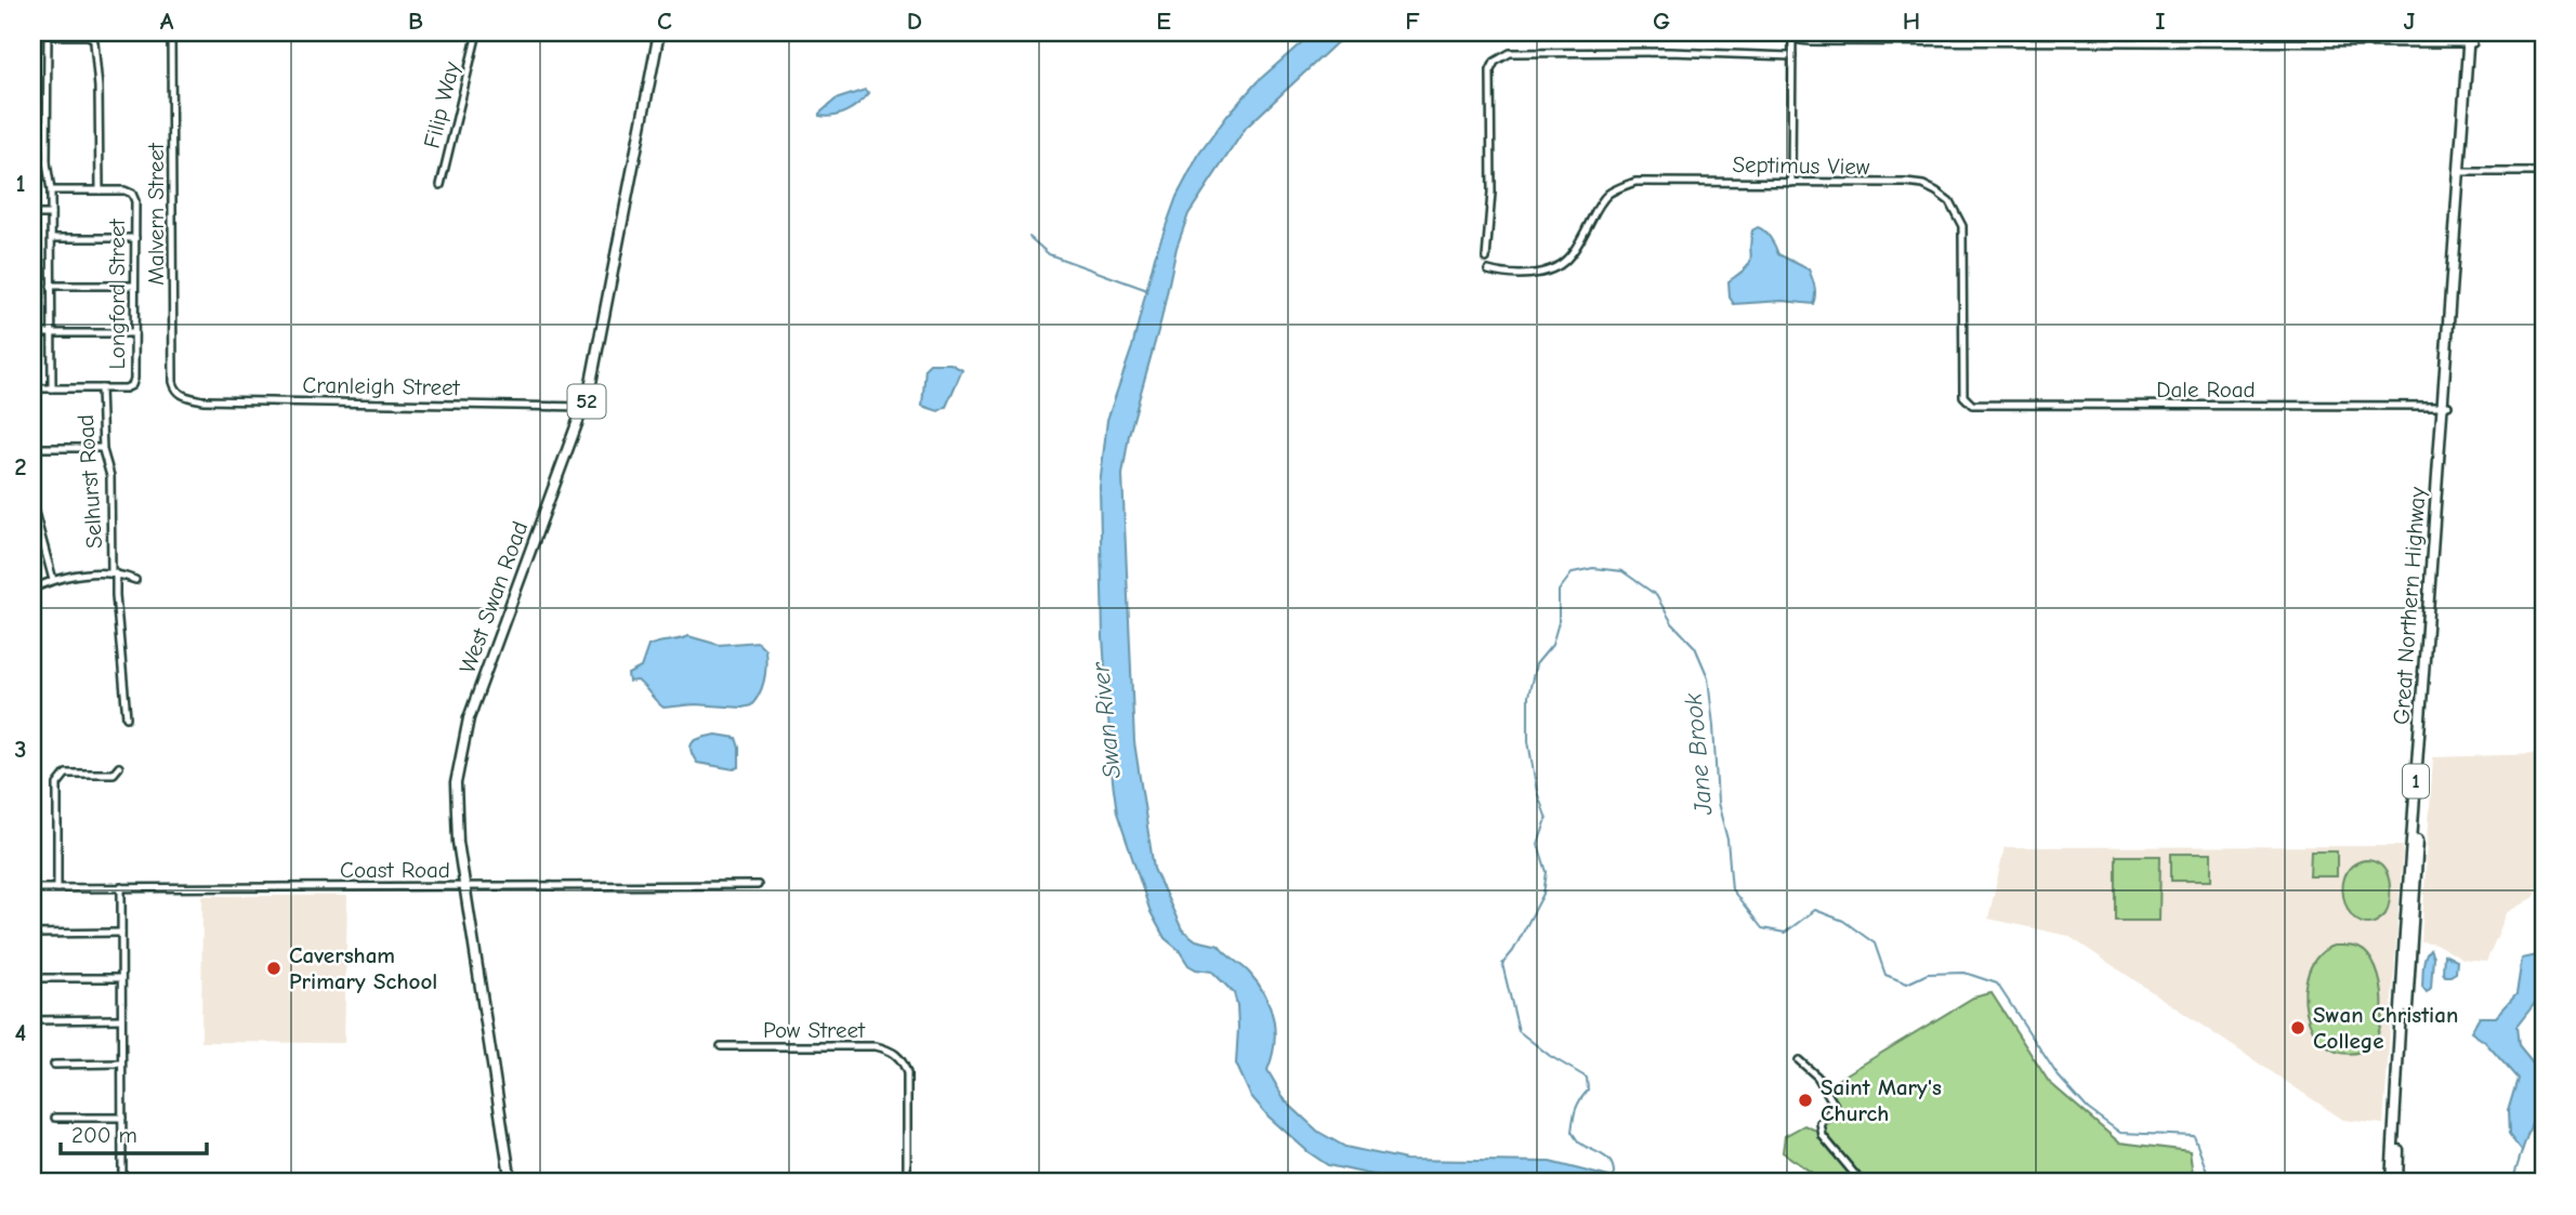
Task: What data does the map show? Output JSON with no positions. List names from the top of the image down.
{
  "streets": {
    "main road": [
      "52",
      "West Swan Road",
      "Great Northern Highway",
      "1"
    ],
    "street": [
      "Filip Way",
      "Septimus View",
      "Malvern Street",
      "Longford Street",
      "Cranleigh Street",
      "Dale Road",
      "Selhurst Road",
      "Coast Road",
      "Pow Street"
    ]
  },
  "crossings": [
    ["Septimus View", "Dale Road"],
    ["Malvern Street", "Cranleigh Street"],
    ["Longford Street", "Selhurst Road"],
    ["Cranleigh Street", "West Swan Road"],
    ["Dale Road", "Great Northern Highway"],
    ["West Swan Road", "Coast Road"]
  ],
  "water": ["Swan River", "Jane Brook"],
  "places": ["Caversham Primary School", "Swan Christian College", "Saint Mary's Church"],
  "scale_bar": "200 m",
  "grid": {
    "columns": [
      "A",
      "B",
      "C",
      "D",
      "E",
      "F",
      "G",
      "H",
      "I",
      "J"
    ],
    "rows": [
      "1",
      "2",
      "3",
      "4"
    ]
  }
}
